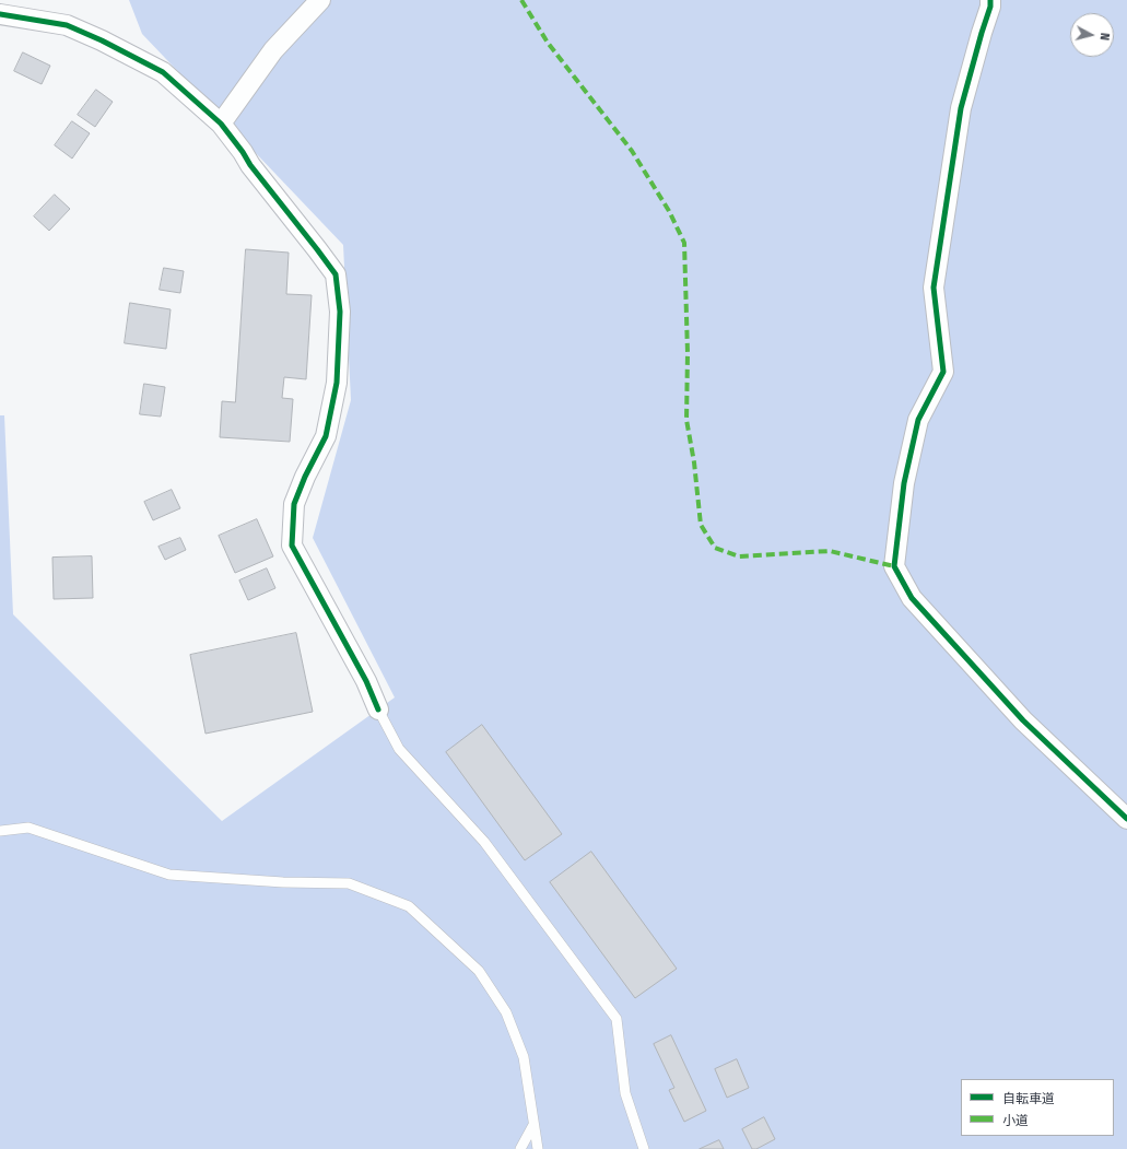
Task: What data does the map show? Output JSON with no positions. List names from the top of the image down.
{
  "legend": ["自転車道", "小道"],
  "north": "right"
}
